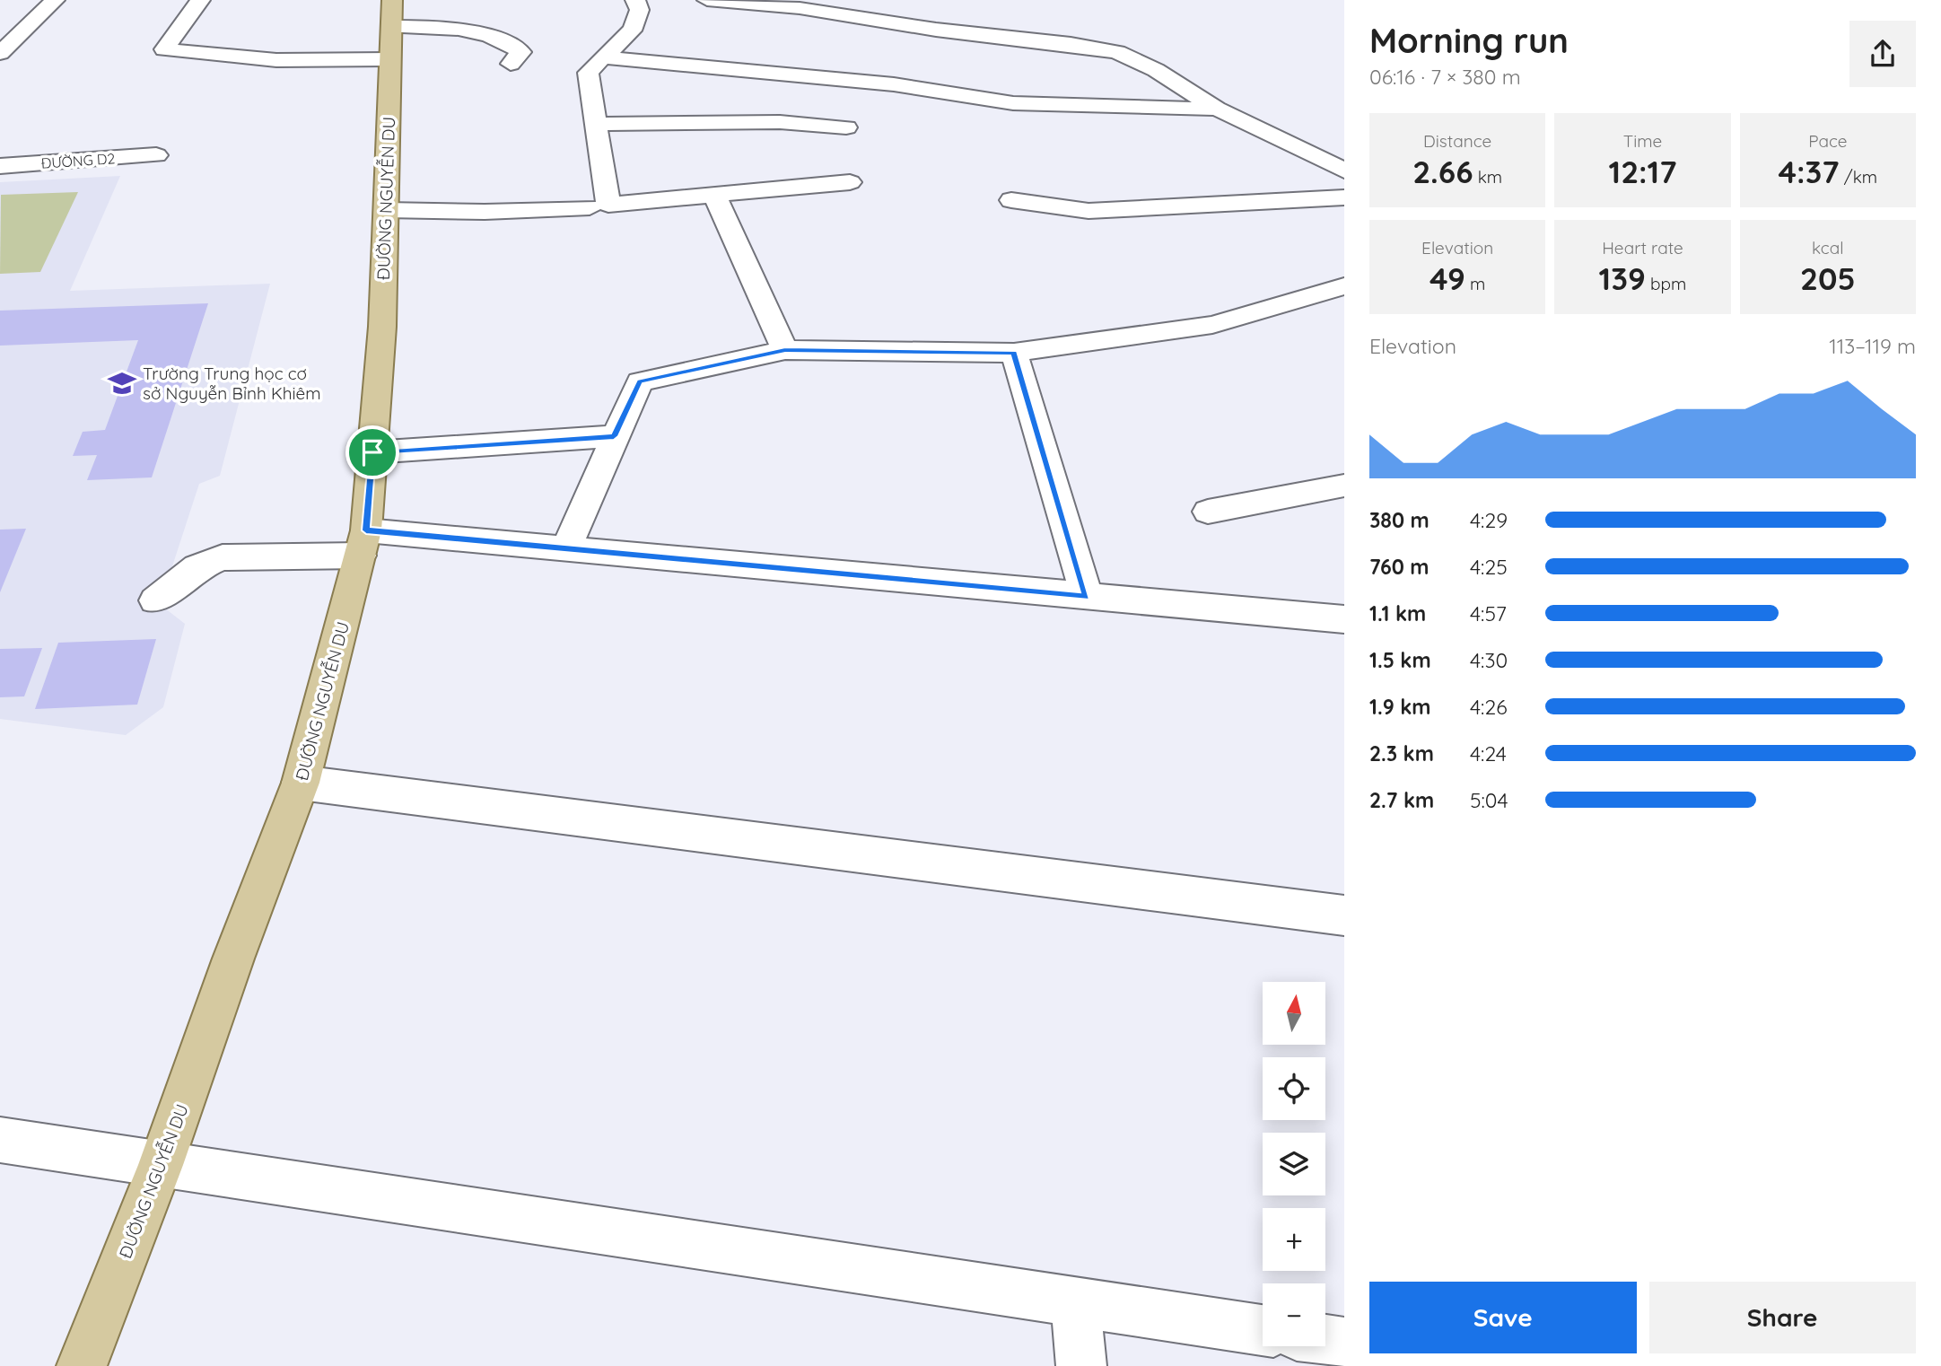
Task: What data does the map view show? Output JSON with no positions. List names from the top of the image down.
{
  "streets": {
    "main road": ["ĐƯỜNG NGUYỄN DU"],
    "street": ["ĐƯỜNG D2"]
  },
  "places": {
    "school or university": ["Trường Trung học cơ sở Nguyễn Bỉnh Khiêm"]
  },
  "north": "top",
  "page": {
    "heading": ["Morning run", "06:16 · 7 × 380 m"],
    "stats": [
      ["Distance", "2.66 km"],
      ["Time", "12:17"],
      ["Pace", "4:37 /km"],
      ["Elevation", "49 m"],
      ["Heart rate", "139 bpm"],
      ["kcal", "205"]
    ],
    "chart": ["Elevation", "113–119 m"],
    "list": [
      {
        "name": "380 m",
        "note": "4:29"
      },
      {
        "name": "760 m",
        "note": "4:25"
      },
      {
        "name": "1.1 km",
        "note": "4:57"
      },
      {
        "name": "1.5 km",
        "note": "4:30"
      },
      {
        "name": "1.9 km",
        "note": "4:26"
      },
      {
        "name": "2.3 km",
        "note": "4:24"
      },
      {
        "name": "2.7 km",
        "note": "5:04"
      }
    ],
    "map_buttons": ["+", "−"],
    "buttons": ["Save", "Share"]
  }
}
